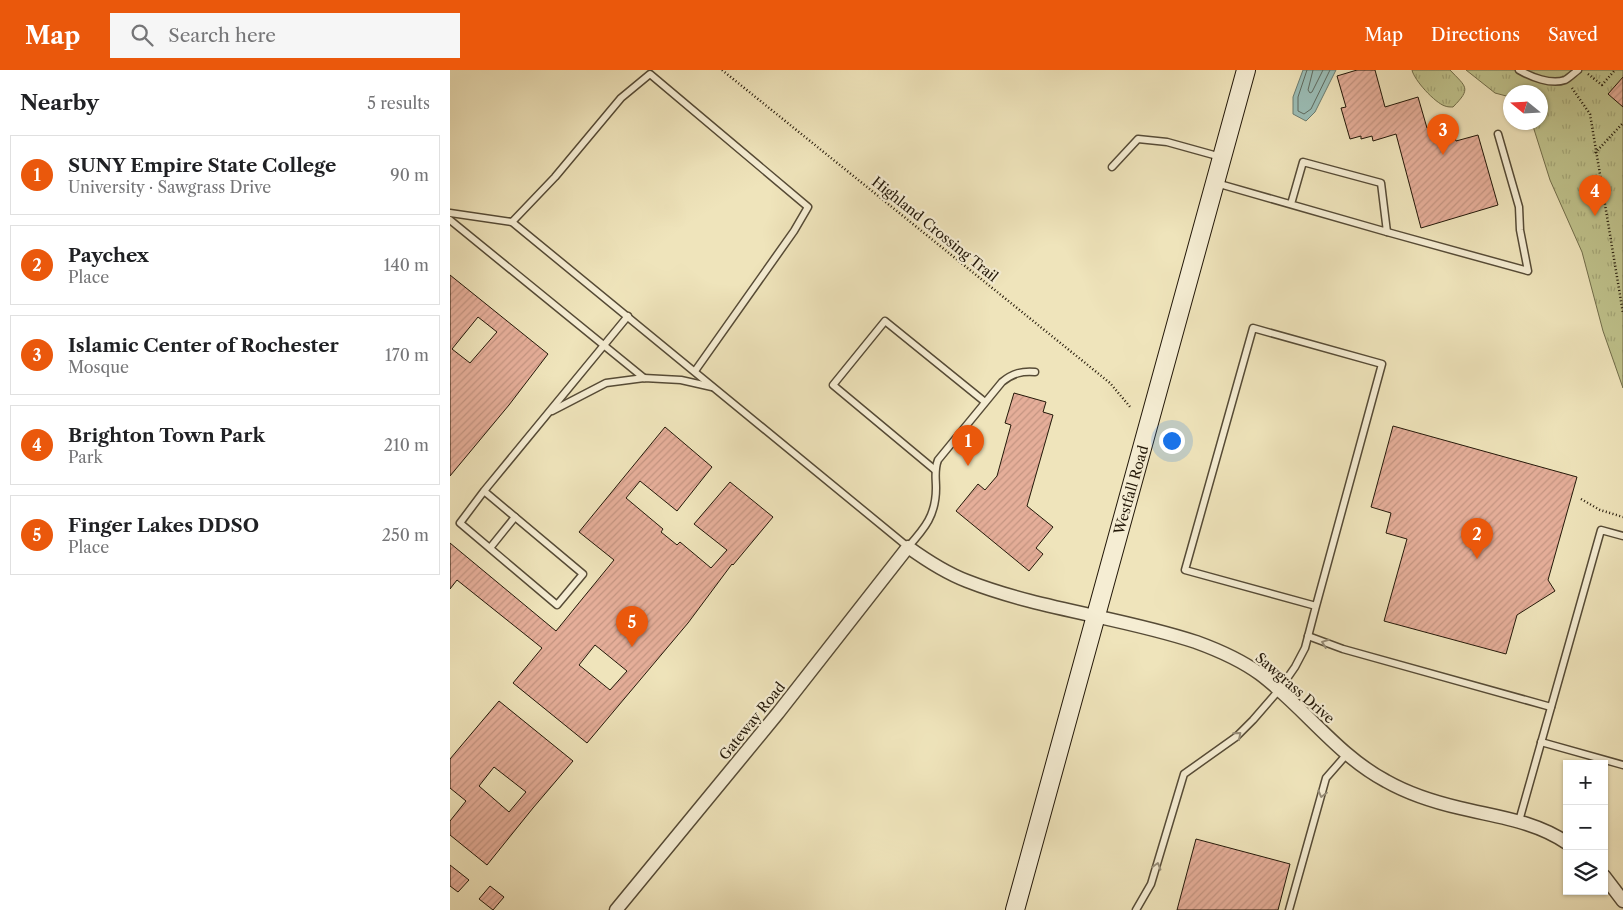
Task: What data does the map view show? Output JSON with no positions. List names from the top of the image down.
{
  "streets": {
    "street": ["Westfall Road", "Sawgrass Drive", "Gateway Road"],
    "path": ["Highland Crossing Trail"]
  },
  "crossings": [
    ["Westfall Road", "Sawgrass Drive"],
    ["Sawgrass Drive", "Gateway Road"]
  ],
  "north": "left",
  "page": {
    "header": "Map",
    "search": "Search here",
    "nav": ["Map", "Directions", "Saved"],
    "heading": ["Nearby", "5 results"],
    "pins": [
      "3",
      "4",
      "1",
      "2",
      "5"
    ],
    "list": [
      {
        "mark": "1",
        "name": "SUNY Empire State College",
        "note": "University · Sawgrass Drive",
        "value": "90 m"
      },
      {
        "mark": "2",
        "name": "Paychex",
        "note": "Place",
        "value": "140 m"
      },
      {
        "mark": "3",
        "name": "Islamic Center of Rochester",
        "note": "Mosque",
        "value": "170 m"
      },
      {
        "mark": "4",
        "name": "Brighton Town Park",
        "note": "Park",
        "value": "210 m"
      },
      {
        "mark": "5",
        "name": "Finger Lakes DDSO",
        "note": "Place",
        "value": "250 m"
      }
    ],
    "map_buttons": ["+", "−"]
  }
}
